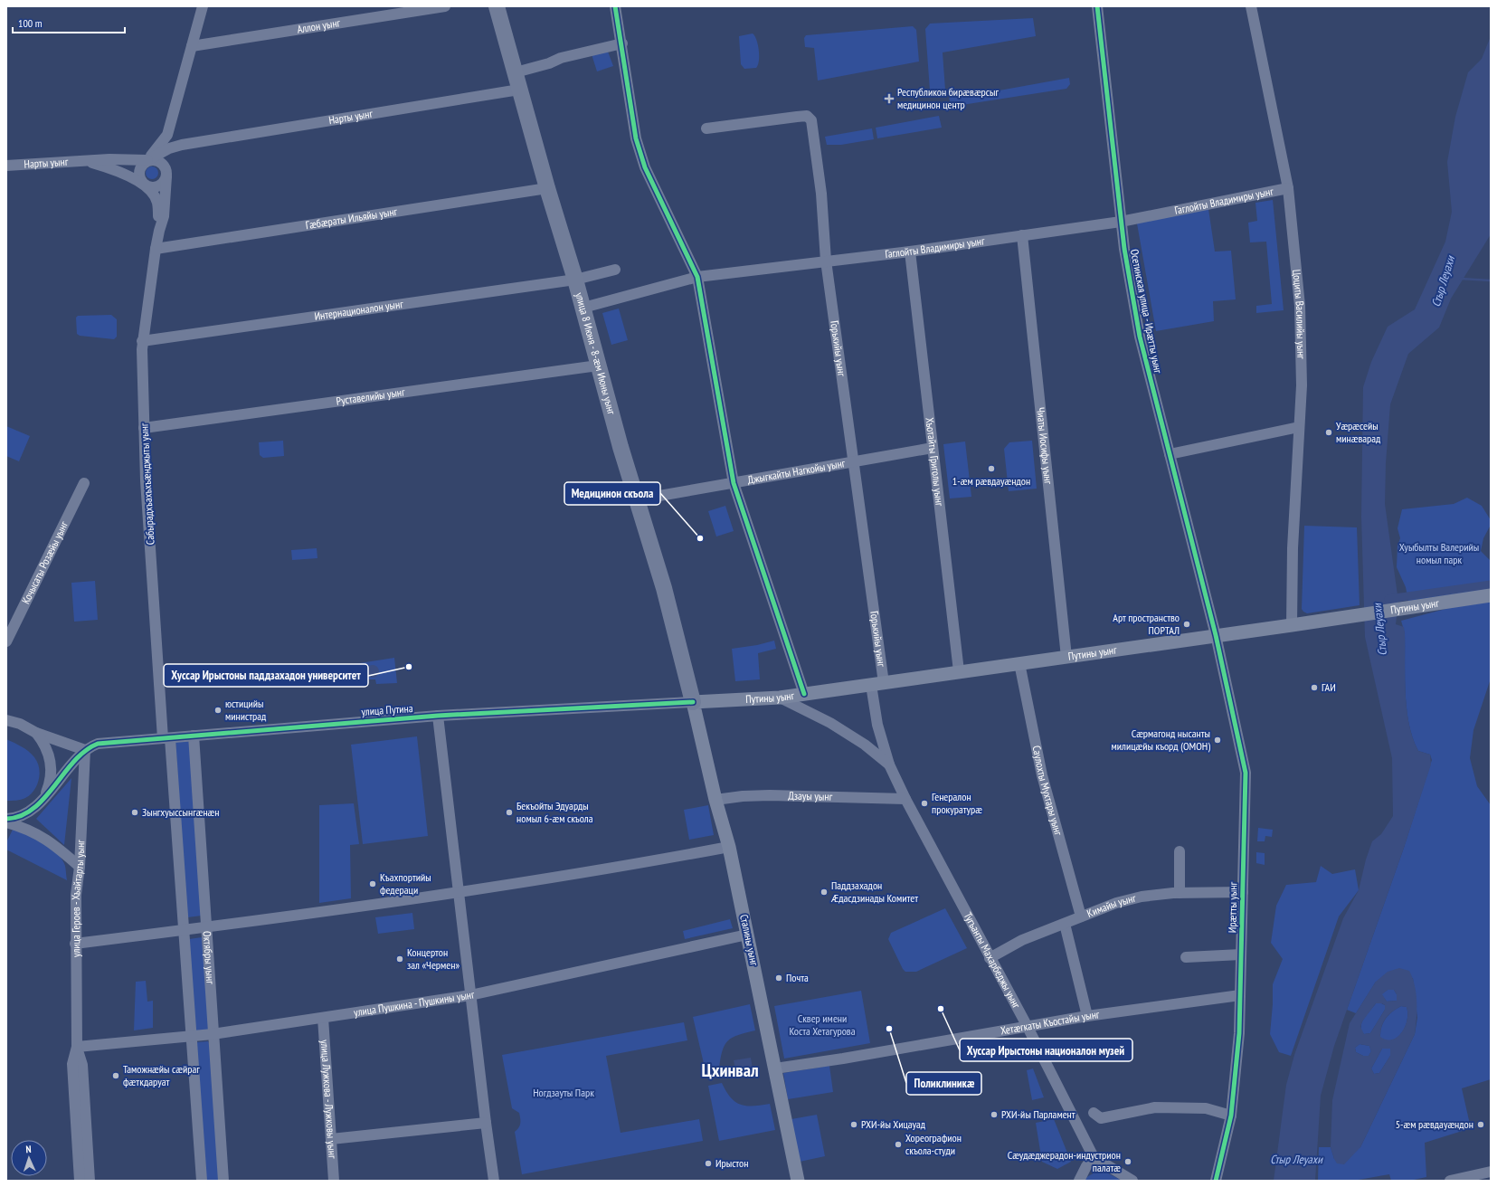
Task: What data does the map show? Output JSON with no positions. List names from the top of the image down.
{
  "streets": {
    "highway": ["улица 8 Июня - 8-ӕм Июны уынг"],
    "main road": ["Путины уынг", "Сталины уынг"],
    "street": [
      "Аллон уынг",
      "Нарты уынг",
      "Гаглойты Владимиры уынг",
      "Гæбæраты Ильяйы уынг",
      "Интернационалон уынг",
      "Осетинская улица - Ирæтты уынг",
      "Цоциты Василийы уынг",
      "Горькийы уынг",
      "Руставелийы уынг",
      "Чиаты Иосифы уынг",
      "Хъотайты Григолы уынг",
      "Джыгкайты Нагкойы уынг",
      "Сабырадхъахъхъæнджыты уынг",
      "Кочысаты Розæйы уынг",
      "улица Путина",
      "Саулохты Мухтары уынг",
      "Дзауы уынг",
      "улица Героев - Хъайтарты уынг",
      "Кимайы уынг",
      "Ирæтты уынг",
      "Октябры уынг",
      "Тугъанты Махарбеджы уынг",
      "улица Пушкина - Пушкины уынг",
      "Хетæгкаты Къостайы уынг",
      "улица Лужкова - Лужковы уынг"
    ]
  },
  "crossings": [
    ["Нарты уынг", "улица 8 Июня - 8-ӕм Июны уынг"],
    ["Нарты уынг", "Сабырадхъахъхъæнджыты уынг"],
    ["Гаглойты Владимиры уынг", "Осетинская улица - Ирæтты уынг"],
    ["Гаглойты Владимиры уынг", "Цоциты Василийы уынг"],
    ["Гаглойты Владимиры уынг", "Горькийы уынг"],
    ["Гаглойты Владимиры уынг", "улица 8 Июня - 8-ӕм Июны уынг"],
    ["Гаглойты Владимиры уынг", "Чиаты Иосифы уынг"],
    ["Гаглойты Владимиры уынг", "Хъотайты Григолы уынг"],
    ["Гæбæраты Ильяйы уынг", "улица 8 Июня - 8-ӕм Июны уынг"],
    ["Гæбæраты Ильяйы уынг", "Сабырадхъахъхъæнджыты уынг"],
    ["Интернационалон уынг", "улица 8 Июня - 8-ӕм Июны уынг"],
    ["Интернационалон уынг", "Сабырадхъахъхъæнджыты уынг"],
    ["Осетинская улица - Ирæтты уынг", "Путины уынг"],
    ["Осетинская улица - Ирæтты уынг", "Ирæтты уынг"],
    ["Цоциты Василийы уынг", "Путины уынг"],
    ["Горькийы уынг", "Джыгкайты Нагкойы уынг"],
    ["Горькийы уынг", "Путины уынг"],
    ["Горькийы уынг", "Тугъанты Махарбеджы уынг"],
    ["улица 8 Июня - 8-ӕм Июны уынг", "Руставелийы уынг"],
    ["улица 8 Июня - 8-ӕм Июны уынг", "Джыгкайты Нагкойы уынг"],
    ["улица 8 Июня - 8-ӕм Июны уынг", "Путины уынг"],
    ["улица 8 Июня - 8-ӕм Июны уынг", "улица Путина"],
    ["улица 8 Июня - 8-ӕм Июны уынг", "Сталины уынг"],
    ["Руставелийы уынг", "Сабырадхъахъхъæнджыты уынг"],
    ["Чиаты Иосифы уынг", "Путины уынг"],
    ["Хъотайты Григолы уынг", "Джыгкайты Нагкойы уынг"],
    ["Хъотайты Григолы уынг", "Путины уынг"],
    ["Сабырадхъахъхъæнджыты уынг", "улица Путина"],
    ["Сабырадхъахъхъæнджыты уынг", "Октябры уынг"],
    ["Путины уынг", "улица Путина"],
    ["Путины уынг", "Саулохты Мухтары уынг"],
    ["Путины уынг", "Ирæтты уынг"],
    ["Путины уынг", "Сталины уынг"],
    ["Путины уынг", "Тугъанты Махарбеджы уынг"],
    ["улица Путина", "улица Героев - Хъайтарты уынг"],
    ["улица Путина", "Сталины уынг"],
    ["улица Путина", "Октябры уынг"],
    ["Саулохты Мухтары уынг", "Кимайы уынг"],
    ["Дзауы уынг", "Сталины уынг"],
    ["Дзауы уынг", "Тугъанты Махарбеджы уынг"],
    ["улица Героев - Хъайтарты уынг", "улица Пушкина - Пушкины уынг"],
    ["Кимайы уынг", "Ирæтты уынг"],
    ["Кимайы уынг", "Тугъанты Махарбеджы уынг"],
    ["Ирæтты уынг", "Хетæгкаты Къостайы уынг"],
    ["Сталины уынг", "улица Пушкина - Пушкины уынг"],
    ["Сталины уынг", "Хетæгкаты Къостайы уынг"],
    ["Октябры уынг", "улица Пушкина - Пушкины уынг"],
    ["Тугъанты Махарбеджы уынг", "Хетæгкаты Къостайы уынг"],
    ["улица Пушкина - Пушкины уынг", "улица Лужкова - Лужковы уынг"]
  ],
  "districts": ["Цхинвал"],
  "water": ["Стыр Леуахи"],
  "parks": ["Хуыбылты Валерийы номыл парк", "Сквер имени Коста Хетагурова", "Ногдзауты Парк"],
  "places": {
    "health": ["Республикон бирæвæрсыг медицинон центр"],
    "other": [
      "Уæрæсейы минæварад",
      "1-æм рӕвдауӕндон",
      "Медицинон скъола",
      "Арт пространство ПОРТАЛ",
      "Хуссар Ирыстоны паддзахадон университет",
      "ГАИ",
      "юстицийы министрад",
      "Сæрмагонд нысанты милицæйы къорд (ОМОН)",
      "Генералон прокуратурæ",
      "Зынгхуыссынгæнæн",
      "Бекъойты Эдуарды номыл 6-æм скъола",
      "Къахпортийы федераци",
      "Паддзахадон Æдасдзинады Комитет",
      "Концертон зал «Чермен»",
      "Почта",
      "Хуссар Ирыстоны националон музей",
      "Поликлиникæ",
      "Таможнæйы сæйраг фæткдаруат",
      "РХИ-йы Парламент",
      "РХИ-йы Хицауад",
      "5-æм рӕвдауӕндон",
      "Хореографион скъола-студи",
      "Сæудæджерадон-индустрион палатæ",
      "Ирыстон"
    ]
  },
  "scale_bar": "100 m",
  "north": "top"
}
